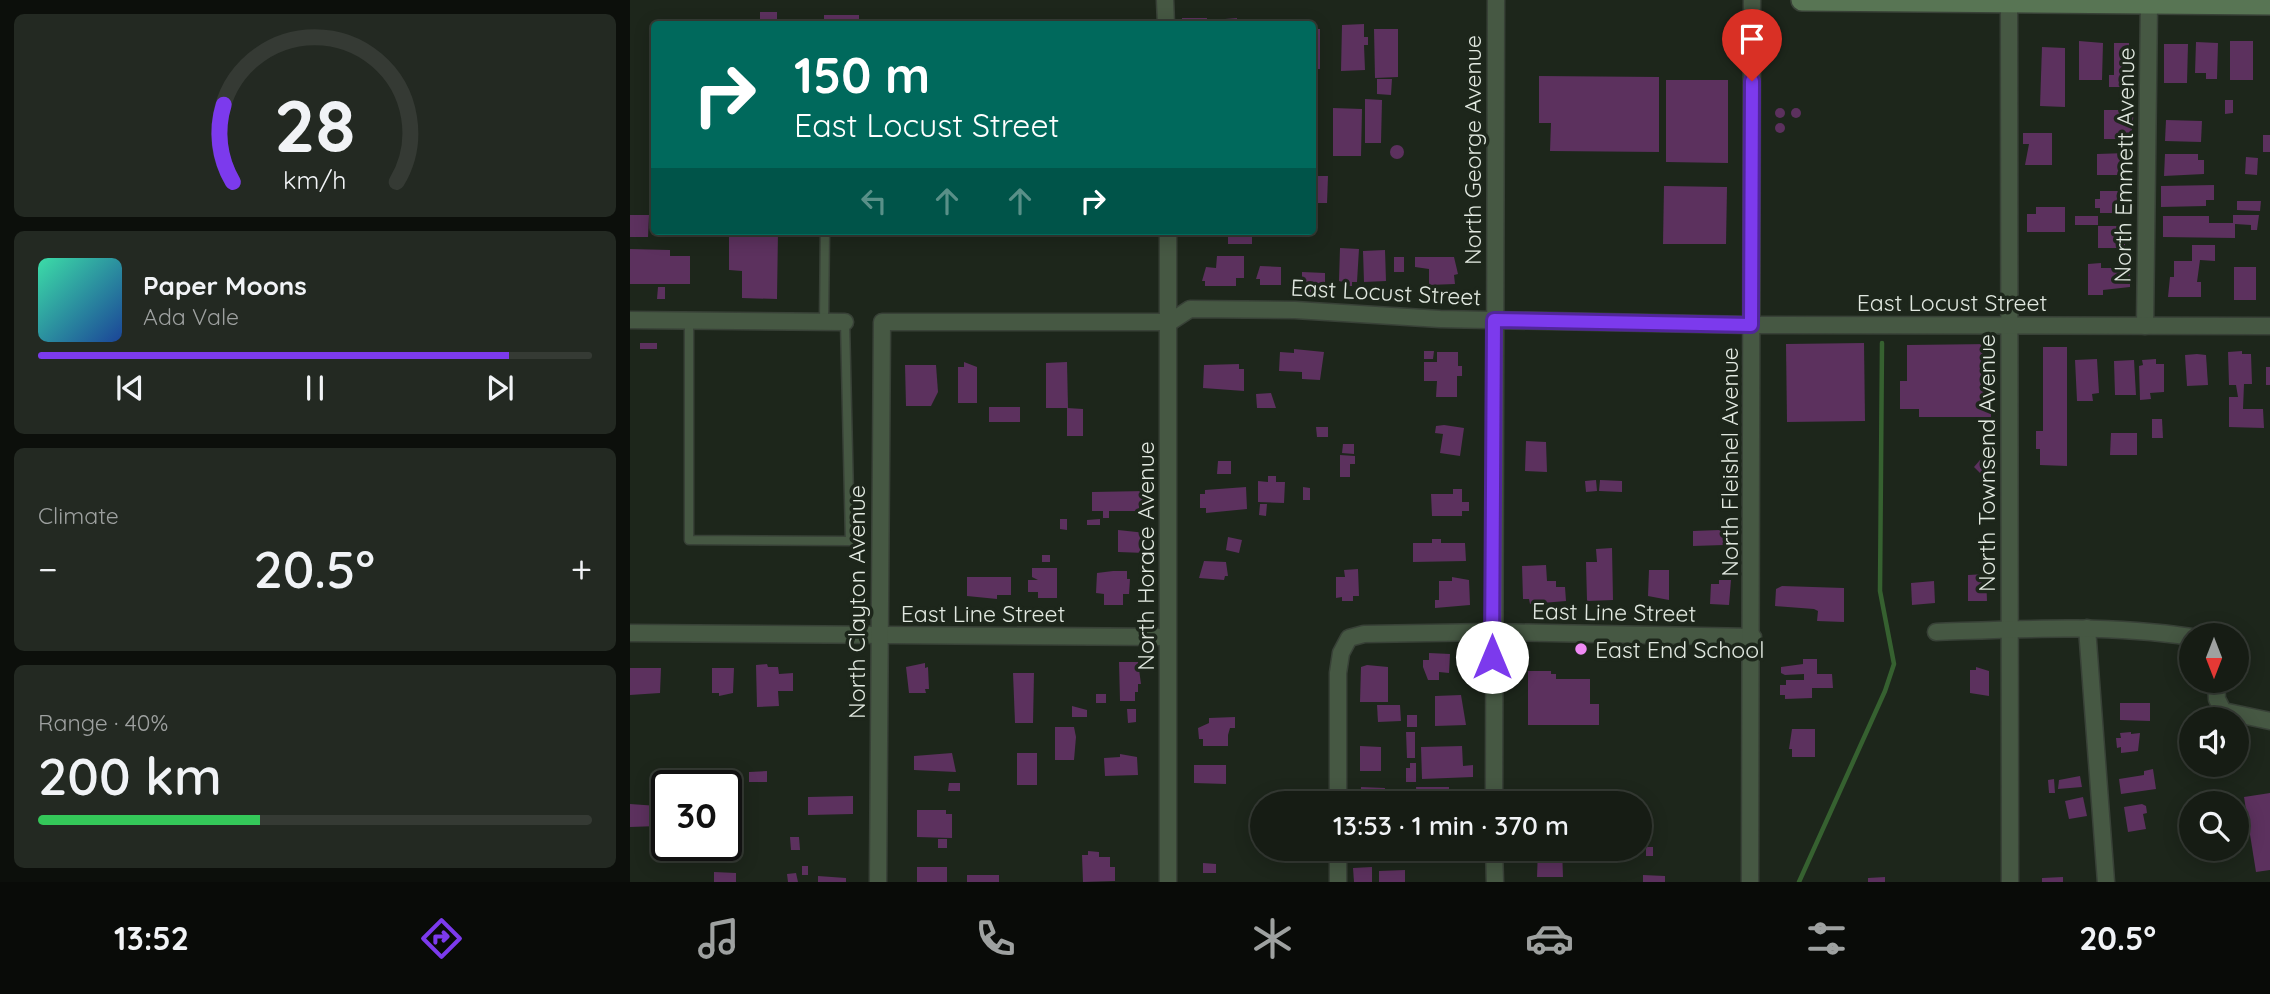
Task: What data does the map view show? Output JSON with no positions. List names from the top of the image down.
{
  "streets": {
    "street": [
      "North George Avenue",
      "North Emmett Avenue",
      "East Locust Street",
      "North Fleishel Avenue",
      "North Townsend Avenue",
      "North Horace Avenue",
      "North Clayton Avenue",
      "East Line Street"
    ]
  },
  "crossings": [
    ["North George Avenue", "East Locust Street"],
    ["North George Avenue", "East Line Street"],
    ["North Emmett Avenue", "East Locust Street"],
    ["East Locust Street", "North Fleishel Avenue"],
    ["East Locust Street", "North Townsend Avenue"],
    ["East Locust Street", "North Horace Avenue"],
    ["East Locust Street", "North Clayton Avenue"],
    ["North Fleishel Avenue", "East Line Street"],
    ["North Horace Avenue", "East Line Street"],
    ["North Clayton Avenue", "East Line Street"]
  ],
  "places": ["East End School"],
  "north": "bottom",
  "page": {
    "turn": ["150 m", "East Locust Street"],
    "song": ["Paper Moons", "Ada Vale"],
    "tile": [
      "Climate",
      ["Range · 40%", "200 km"]
    ],
    "heat": ["−", "20.5°", "+"],
    "limit": "30",
    "trip": "13:53 · 1 min · 370 m",
    "tabs": ["13:52", "20.5°"],
    "gauge": ["28", "km/h"]
  }
}
